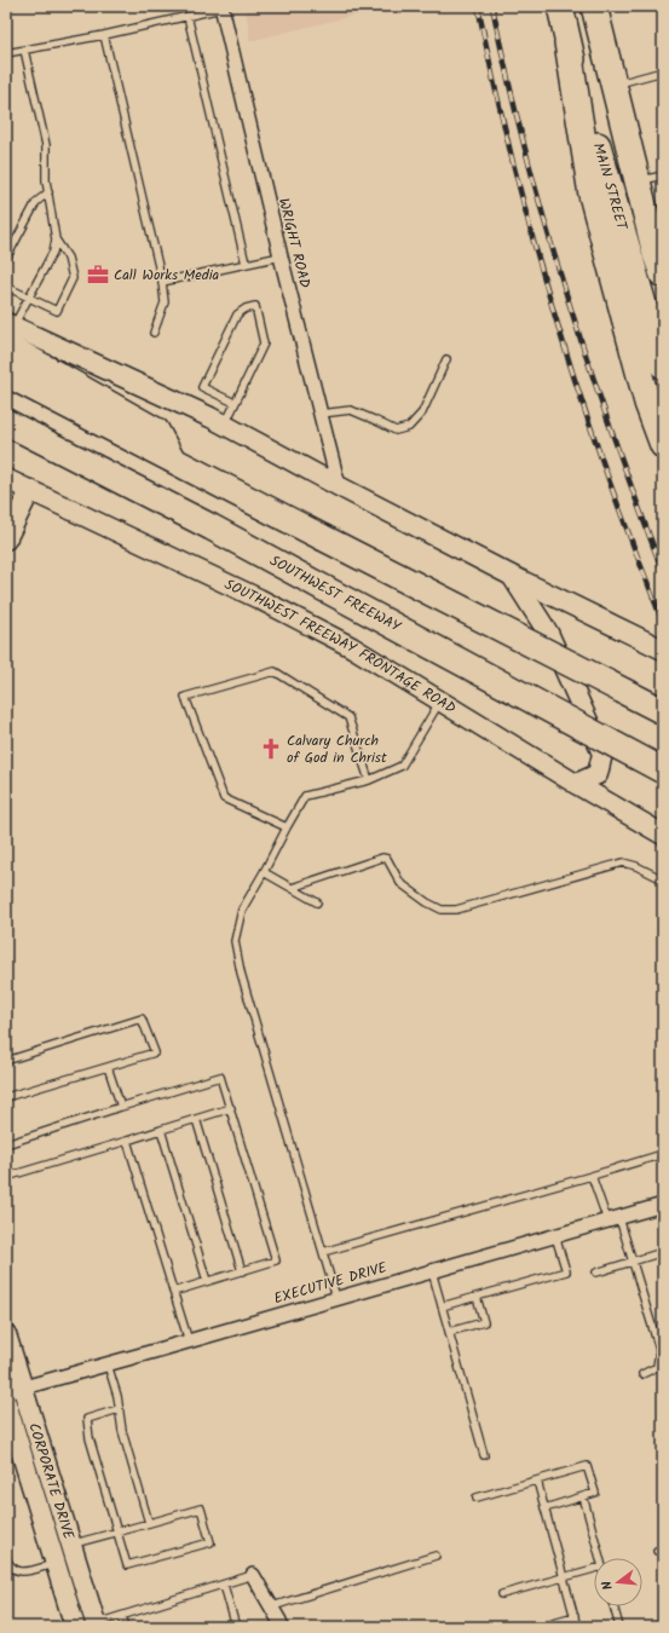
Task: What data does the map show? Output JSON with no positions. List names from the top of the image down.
{
  "streets": {
    "highway": ["MAIN STREET", "SOUTHWEST FREEWAY"],
    "main road": ["SOUTHWEST FREEWAY FRONTAGE ROAD", "CORPORATE DRIVE"],
    "street": ["WRIGHT ROAD", "EXECUTIVE DRIVE"]
  },
  "crossings": [
    ["EXECUTIVE DRIVE", "CORPORATE DRIVE"]
  ],
  "places": {
    "office": ["Call Works Media"],
    "church": ["Calvary Church of God in Christ"]
  },
  "north": "left"
}
